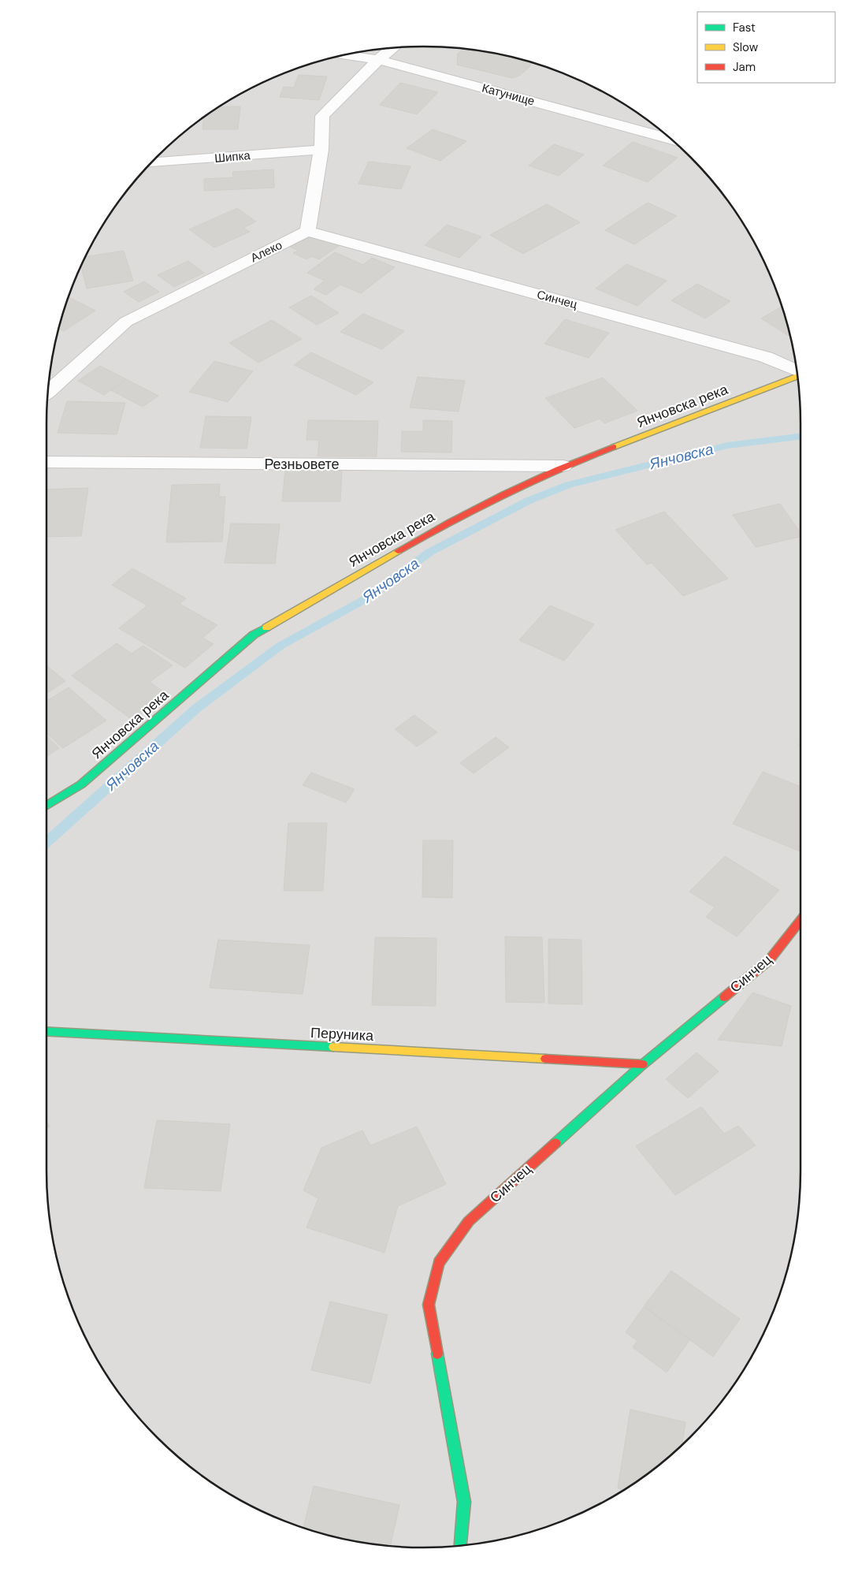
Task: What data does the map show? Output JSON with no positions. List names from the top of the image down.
{
  "streets": {
    "street": [
      "Катунище",
      "Шипка",
      "Алеко",
      "Синчец",
      "Янчовска река",
      "Резньовете",
      "Перуника"
    ]
  },
  "crossings": [
    ["Алеко", "Синчец"],
    ["Синчец", "Перуника"],
    ["Янчовска река", "Резньовете"]
  ],
  "water": ["Янчовска"],
  "legend": ["Fast", "Slow", "Jam"]
}
